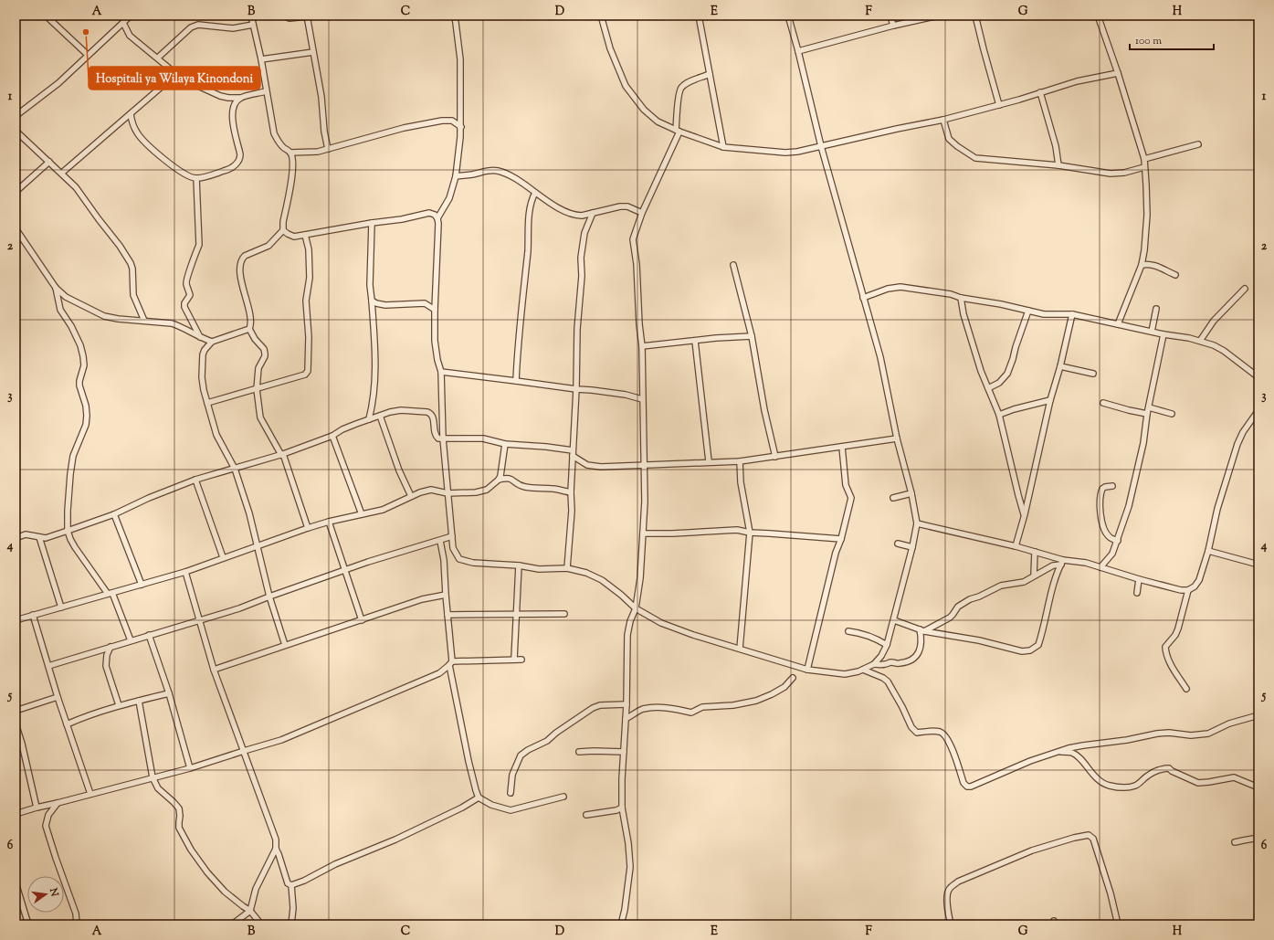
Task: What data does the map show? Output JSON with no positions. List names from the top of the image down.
{
  "places": ["Hospitali ya Wilaya Kinondoni"],
  "scale_bar": "100 m",
  "north": "right",
  "grid": {
    "columns": [
      "A",
      "B",
      "C",
      "D",
      "E",
      "F",
      "G",
      "H"
    ],
    "rows": [
      "1",
      "2",
      "3",
      "4",
      "5",
      "6"
    ]
  }
}
